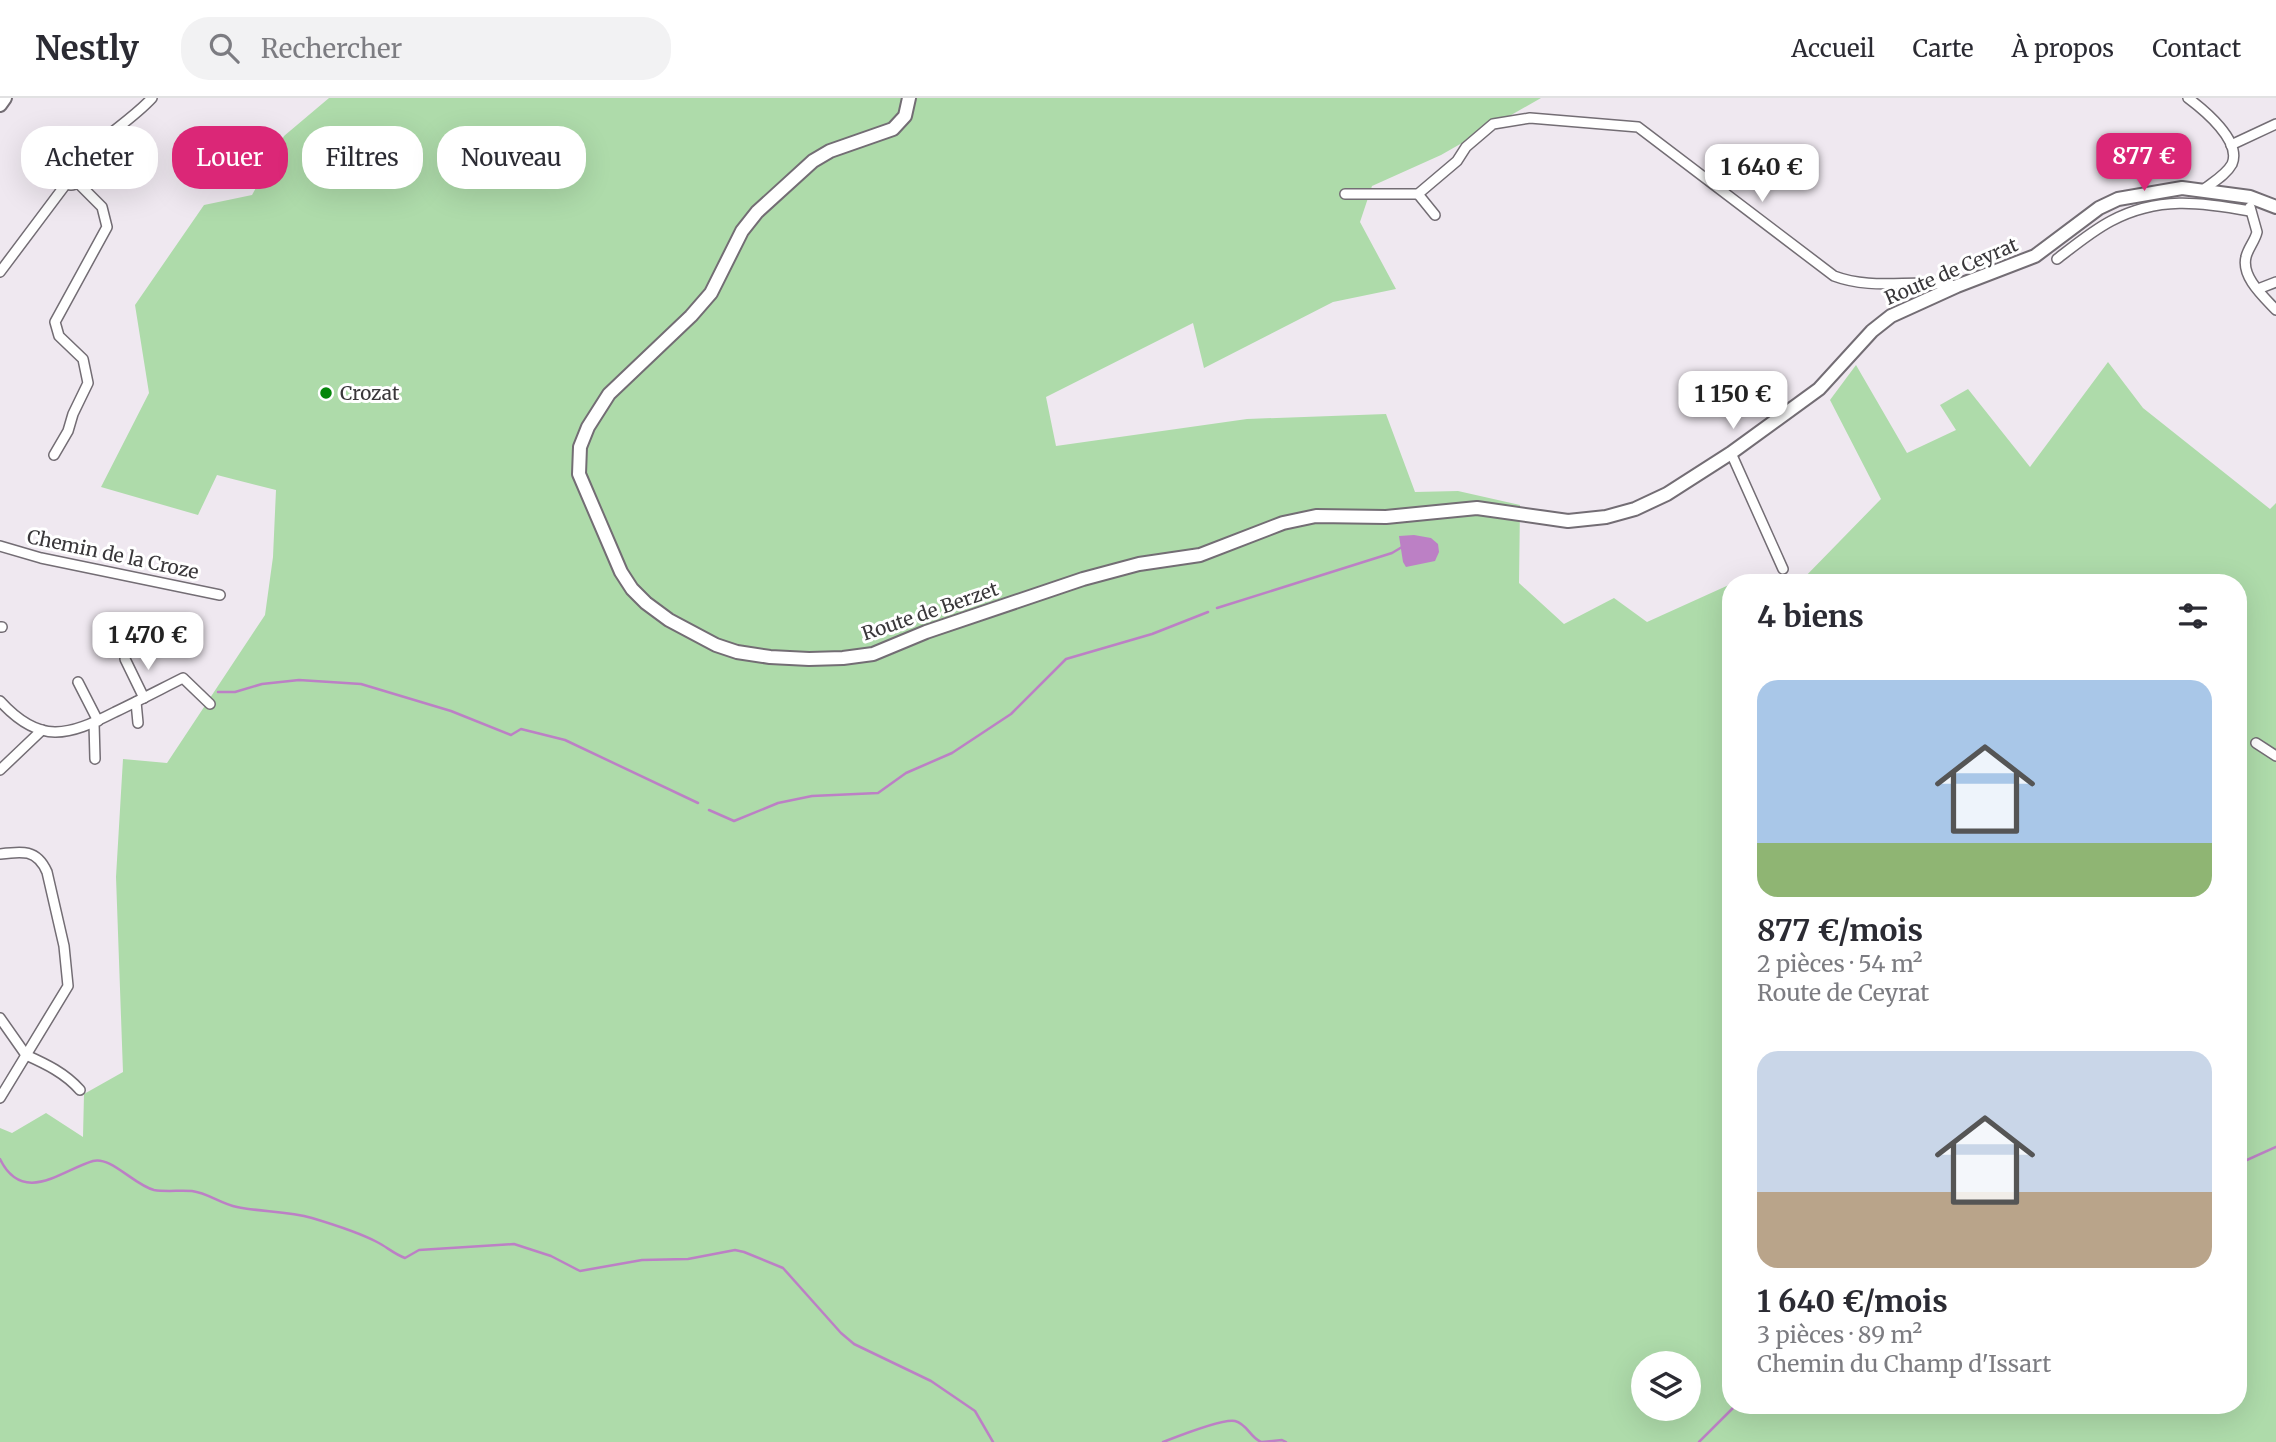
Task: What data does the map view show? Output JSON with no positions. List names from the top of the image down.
{
  "streets": {
    "street": ["Route de Ceyrat", "Chemin de la Croze", "Route de Berzet"]
  },
  "crossings": [
    ["Route de Ceyrat", "Route de Berzet"]
  ],
  "places": ["Crozat"],
  "page": {
    "header": "Nestly",
    "search": "Rechercher",
    "nav": [
      "Accueil",
      "Carte",
      "À propos",
      "Contact"
    ],
    "chip": [
      "Acheter",
      "Louer",
      "Filtres",
      "Nouveau"
    ],
    "price": [
      "877 €",
      "1 640 €",
      "1 150 €",
      "1 470 €"
    ],
    "heading": "4 biens",
    "list": [
      {
        "name": "877 €/mois",
        "note": "2 pièces · 54 m² · Route de Ceyrat"
      },
      {
        "name": "1 640 €/mois",
        "note": "3 pièces · 89 m² · Chemin du Champ d'Issart"
      }
    ]
  }
}
